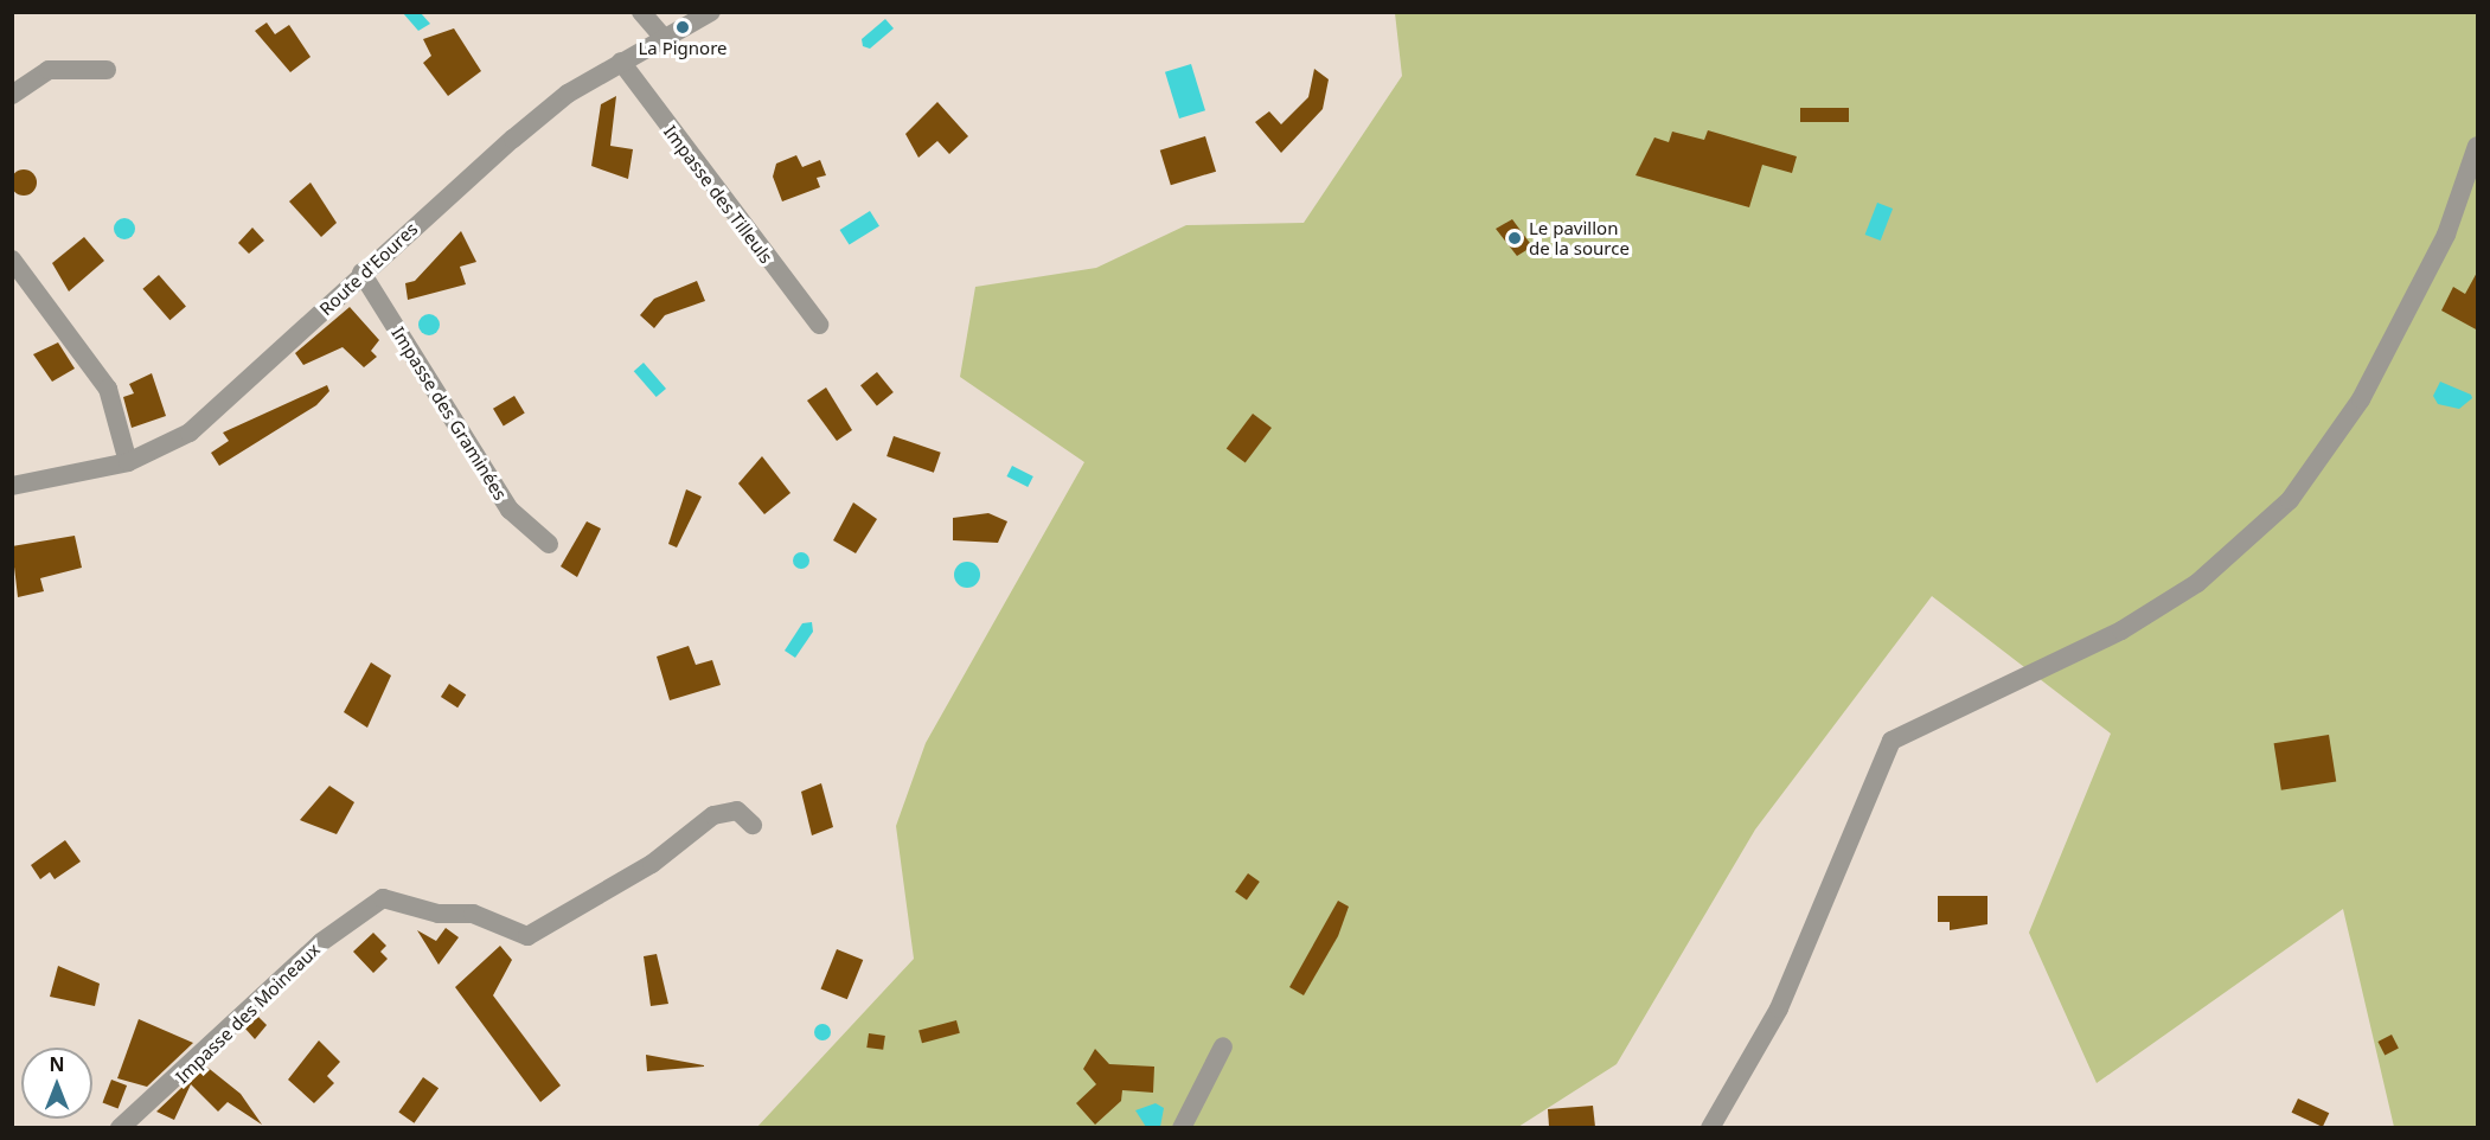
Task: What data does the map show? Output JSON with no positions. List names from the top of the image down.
{
  "streets": {
    "street": [
      "Impasse des Tilleuls",
      "Route d'Eoures",
      "Impasse des Graminées",
      "Impasse des Moineaux"
    ]
  },
  "crossings": [
    ["Impasse des Tilleuls", "Route d'Eoures"],
    ["Route d'Eoures", "Impasse des Graminées"]
  ],
  "places": ["La Pignore", "Le pavillon de la source"],
  "north": "top"
}
